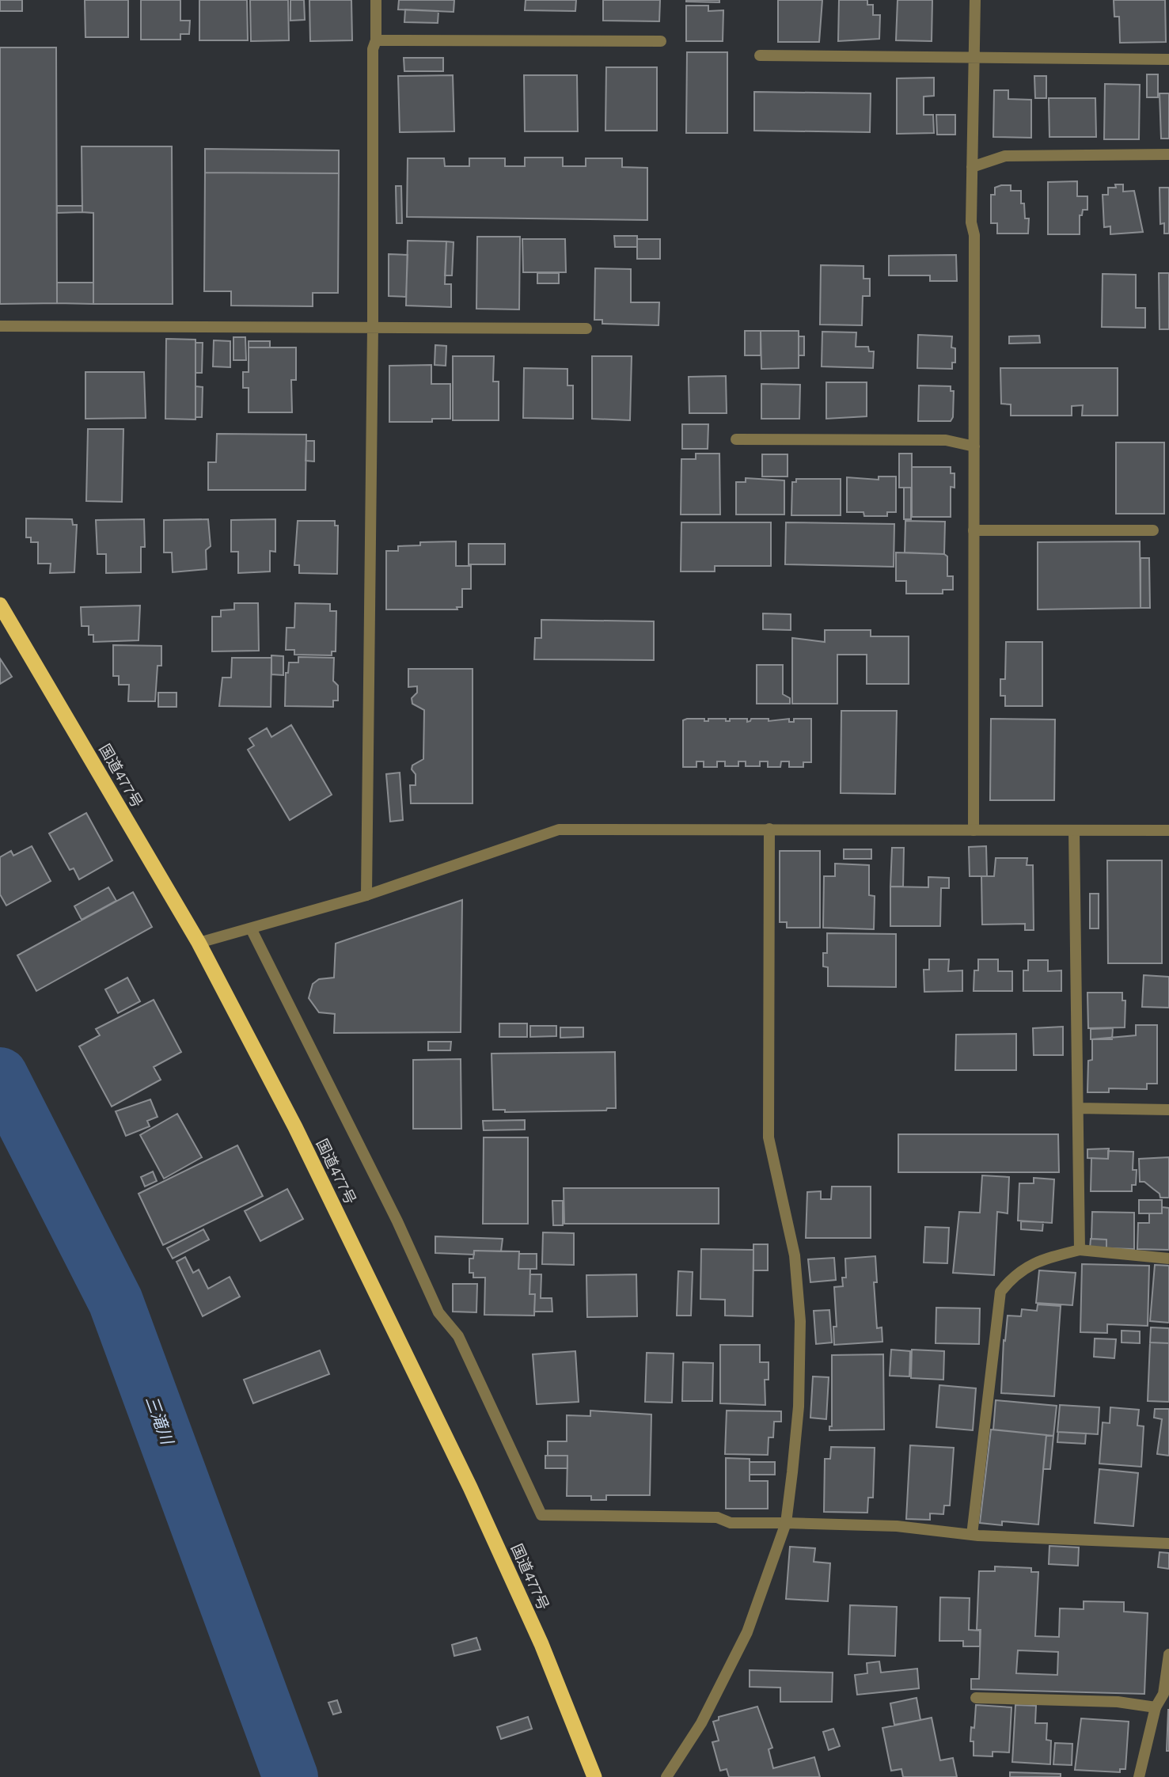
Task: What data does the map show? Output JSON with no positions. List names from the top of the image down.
{
  "streets": {
    "highway": ["国道477号"]
  },
  "water": ["三滝川"]
}
